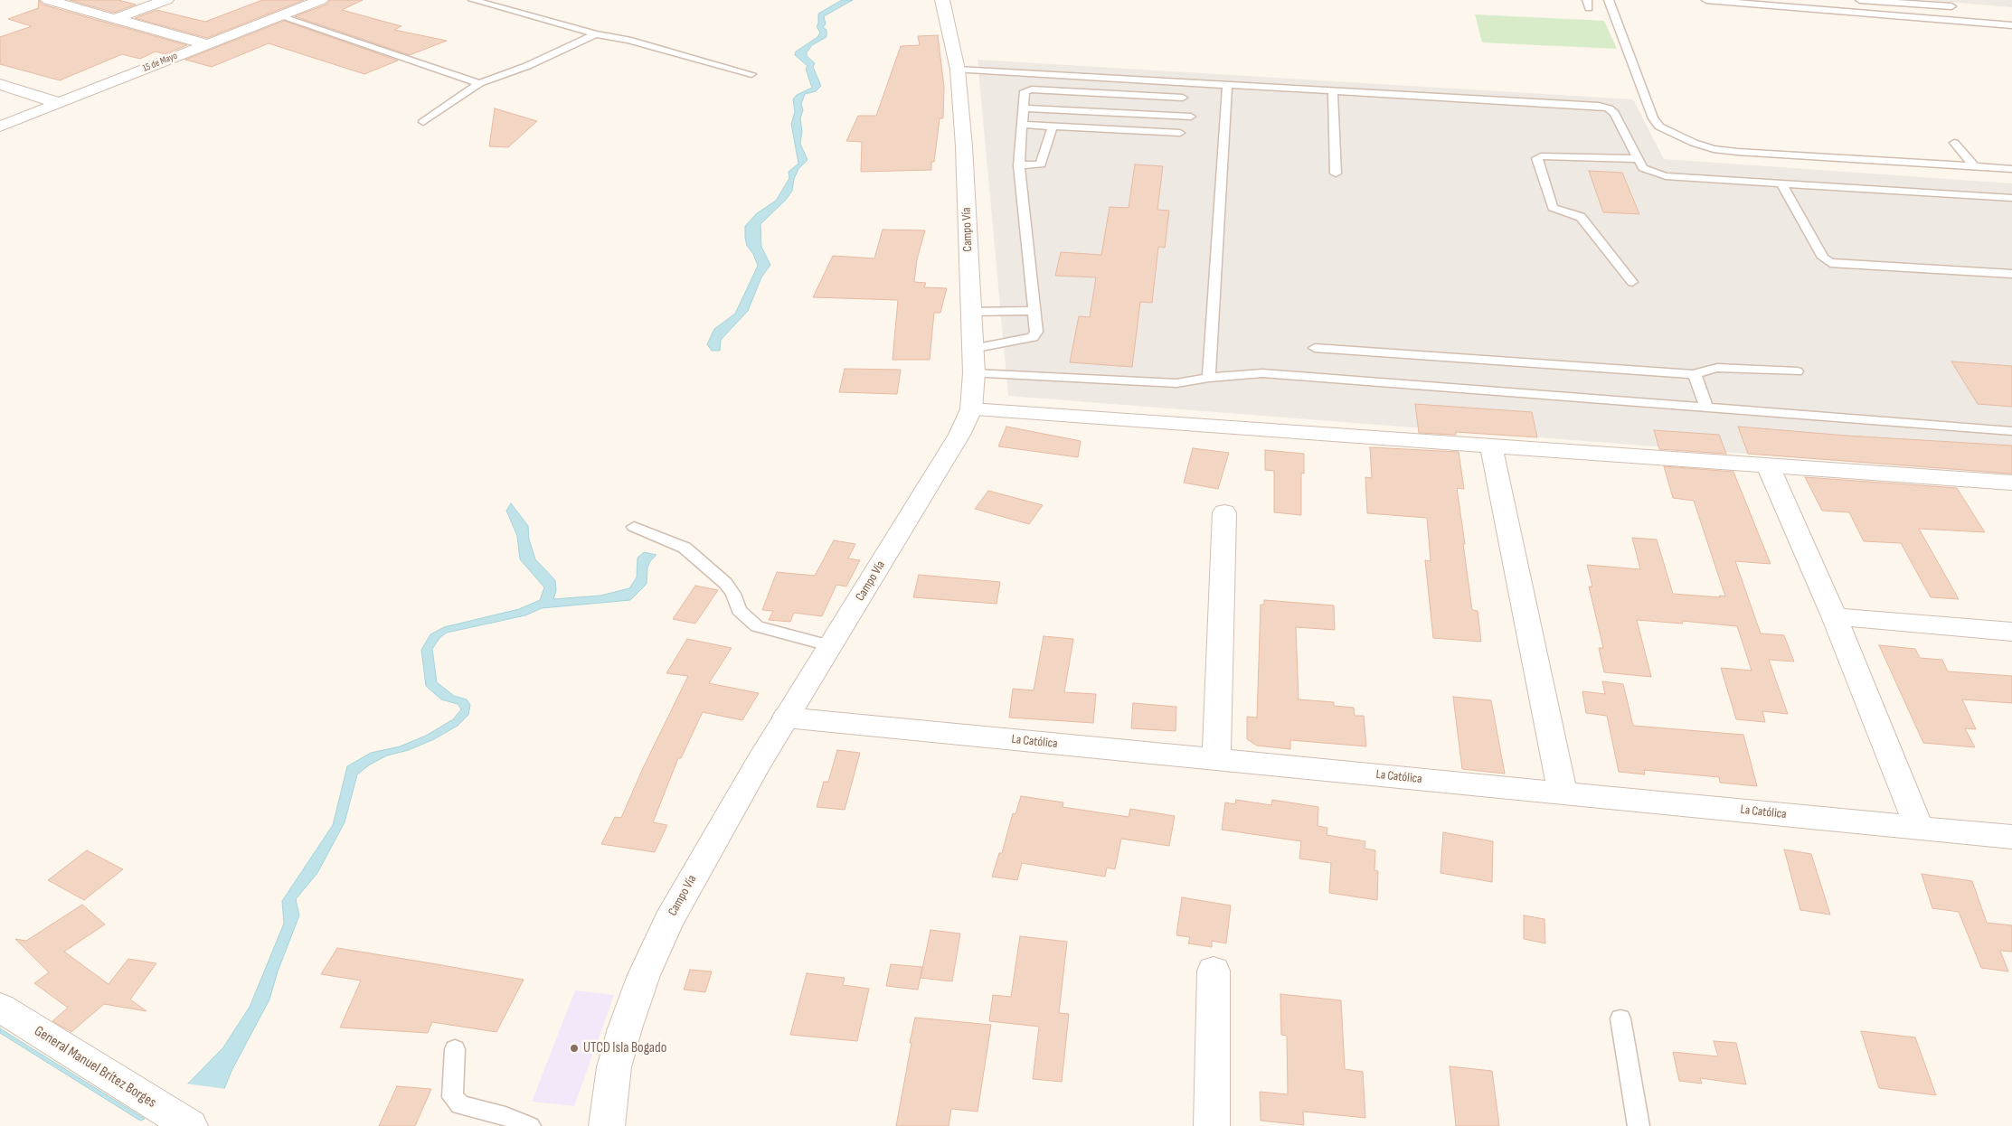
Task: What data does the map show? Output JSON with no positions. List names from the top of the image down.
{
  "streets": {
    "street": [
      "15 de Mayo",
      "Campo Vía",
      "La Católica",
      "General Manuel Brítez Borges"
    ]
  },
  "crossings": [
    ["Campo Vía", "La Católica"]
  ],
  "places": ["UTCD Isla Bogado"]
}
